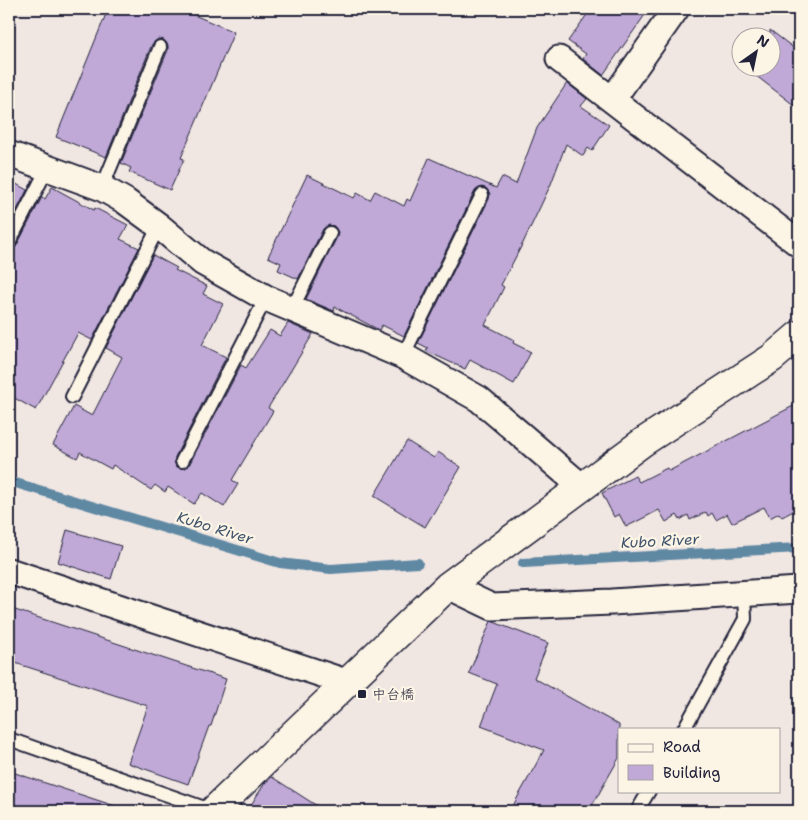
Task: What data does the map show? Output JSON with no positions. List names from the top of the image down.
{
  "water": ["Kubo River"],
  "places": {
    "transit": ["中台橋"]
  },
  "legend": ["Road", "Building"],
  "north": "top right"
}
